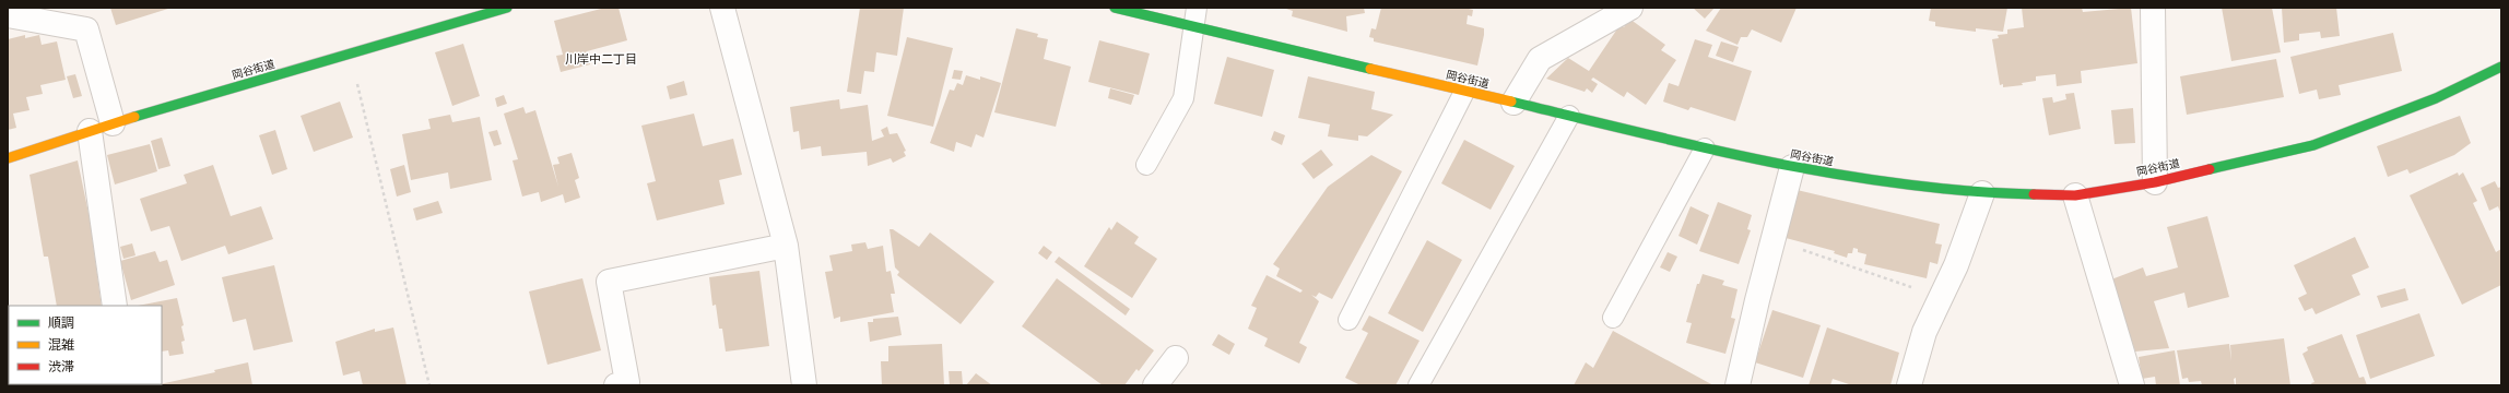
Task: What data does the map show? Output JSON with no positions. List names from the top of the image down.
{
  "streets": {
    "main road": ["岡谷街道"]
  },
  "districts": ["川岸中二丁目"],
  "legend": ["順調", "混雑", "渋滞"]
}
